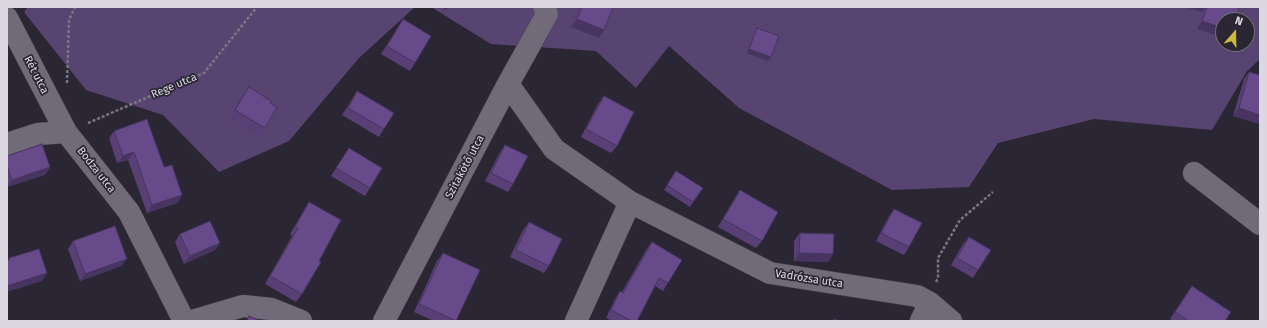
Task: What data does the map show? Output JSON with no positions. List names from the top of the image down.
{
  "streets": {
    "street": [
      "Rét utca",
      "Szitakötő utca",
      "Bodza utca",
      "Vadrózsa utca"
    ],
    "path": ["Rege utca"]
  },
  "crossings": [
    ["Rét utca", "Rege utca"],
    ["Rét utca", "Bodza utca"],
    ["Rege utca", "Bodza utca"],
    ["Szitakötő utca", "Vadrózsa utca"]
  ],
  "north": "top"
}
